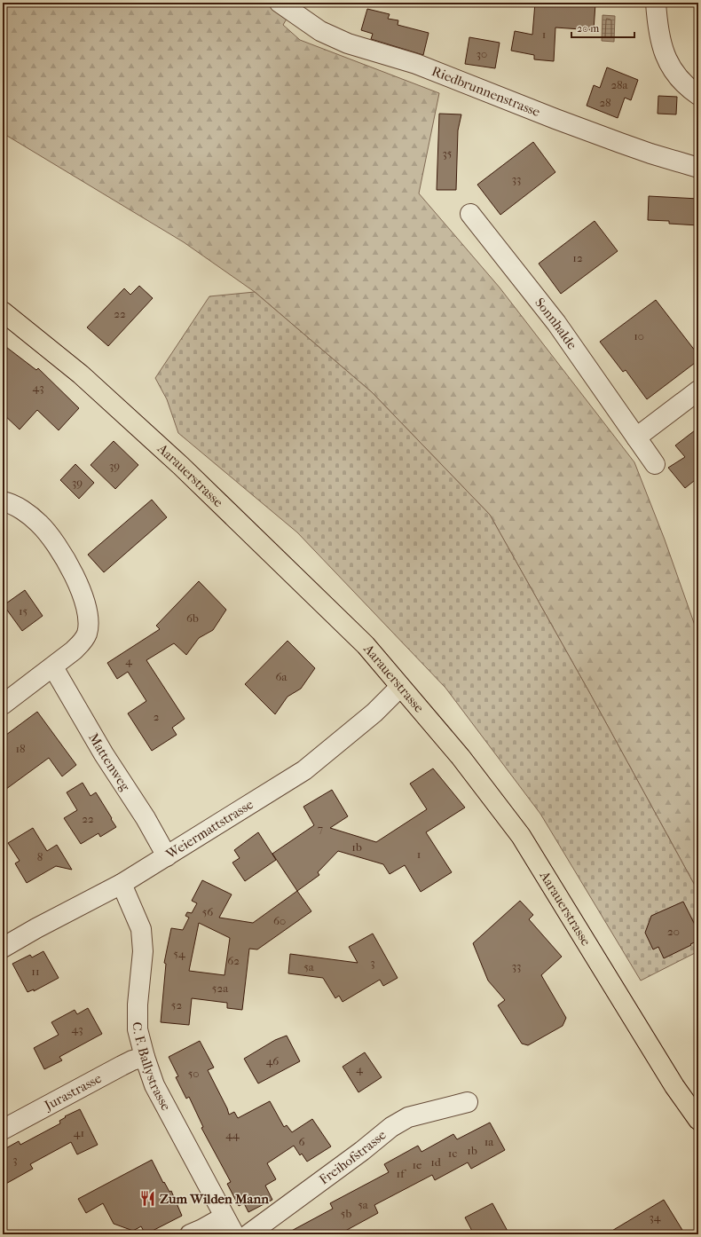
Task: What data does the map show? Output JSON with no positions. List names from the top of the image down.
{
  "streets": {
    "main road": ["Aarauerstrasse"],
    "street": [
      "Riedbrunnenstrasse",
      "Sonnhalde",
      "Mattenweg",
      "Weiermattstrasse",
      "C. F. Ballystrasse",
      "Jurastrasse",
      "Freihofstrasse"
    ]
  },
  "crossings": [
    ["Aarauerstrasse", "Weiermattstrasse"],
    ["Mattenweg", "Weiermattstrasse"],
    ["Weiermattstrasse", "C. F. Ballystrasse"],
    ["C. F. Ballystrasse", "Jurastrasse"]
  ],
  "places": {
    "restaurant": ["Zum Wilden Mann"]
  },
  "house_numbers": [
    "1",
    "30",
    "28a",
    "28",
    "35",
    "33",
    "12",
    "22",
    "10",
    "43",
    "39",
    "39",
    "15",
    "6b",
    "4",
    "6a",
    "2",
    "18",
    "22",
    "7",
    "1b",
    "1",
    "8",
    "56",
    "60",
    "20",
    "54",
    "62",
    "3",
    "33",
    "5a",
    "11",
    "52a",
    "52",
    "43",
    "46",
    "4",
    "50",
    "41",
    "44",
    "6",
    "1a",
    "1b",
    "1c",
    "3",
    "1d",
    "1e",
    "1f",
    "5a",
    "5b",
    "34"
  ],
  "scale_bar": "20 m"
}
